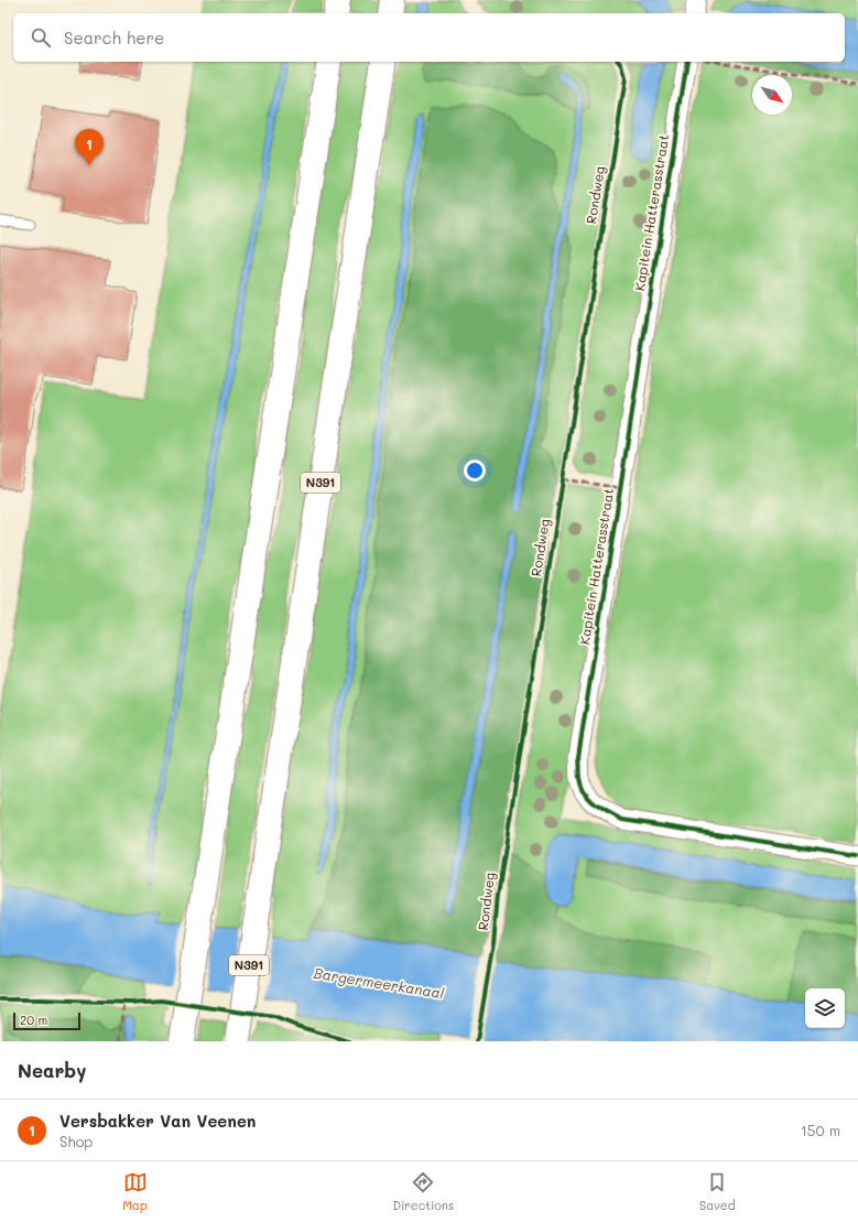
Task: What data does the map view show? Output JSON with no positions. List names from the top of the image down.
{
  "streets": {
    "main road": ["N391"],
    "street": ["Kapitein Hatterasstraat"],
    "cycle path": ["Rondweg"]
  },
  "water": ["Bargermeerkanaal"],
  "scale_bar": "20 m",
  "north": "bottom right",
  "page": {
    "search": "Search here",
    "pins": "1",
    "scale": "20 m",
    "heading": "Nearby",
    "list": [
      {
        "mark": "1",
        "name": "Versbakker Van Veenen",
        "note": "Shop",
        "value": "150 m"
      }
    ],
    "nav": ["Map", "Directions", "Saved"]
  }
}
